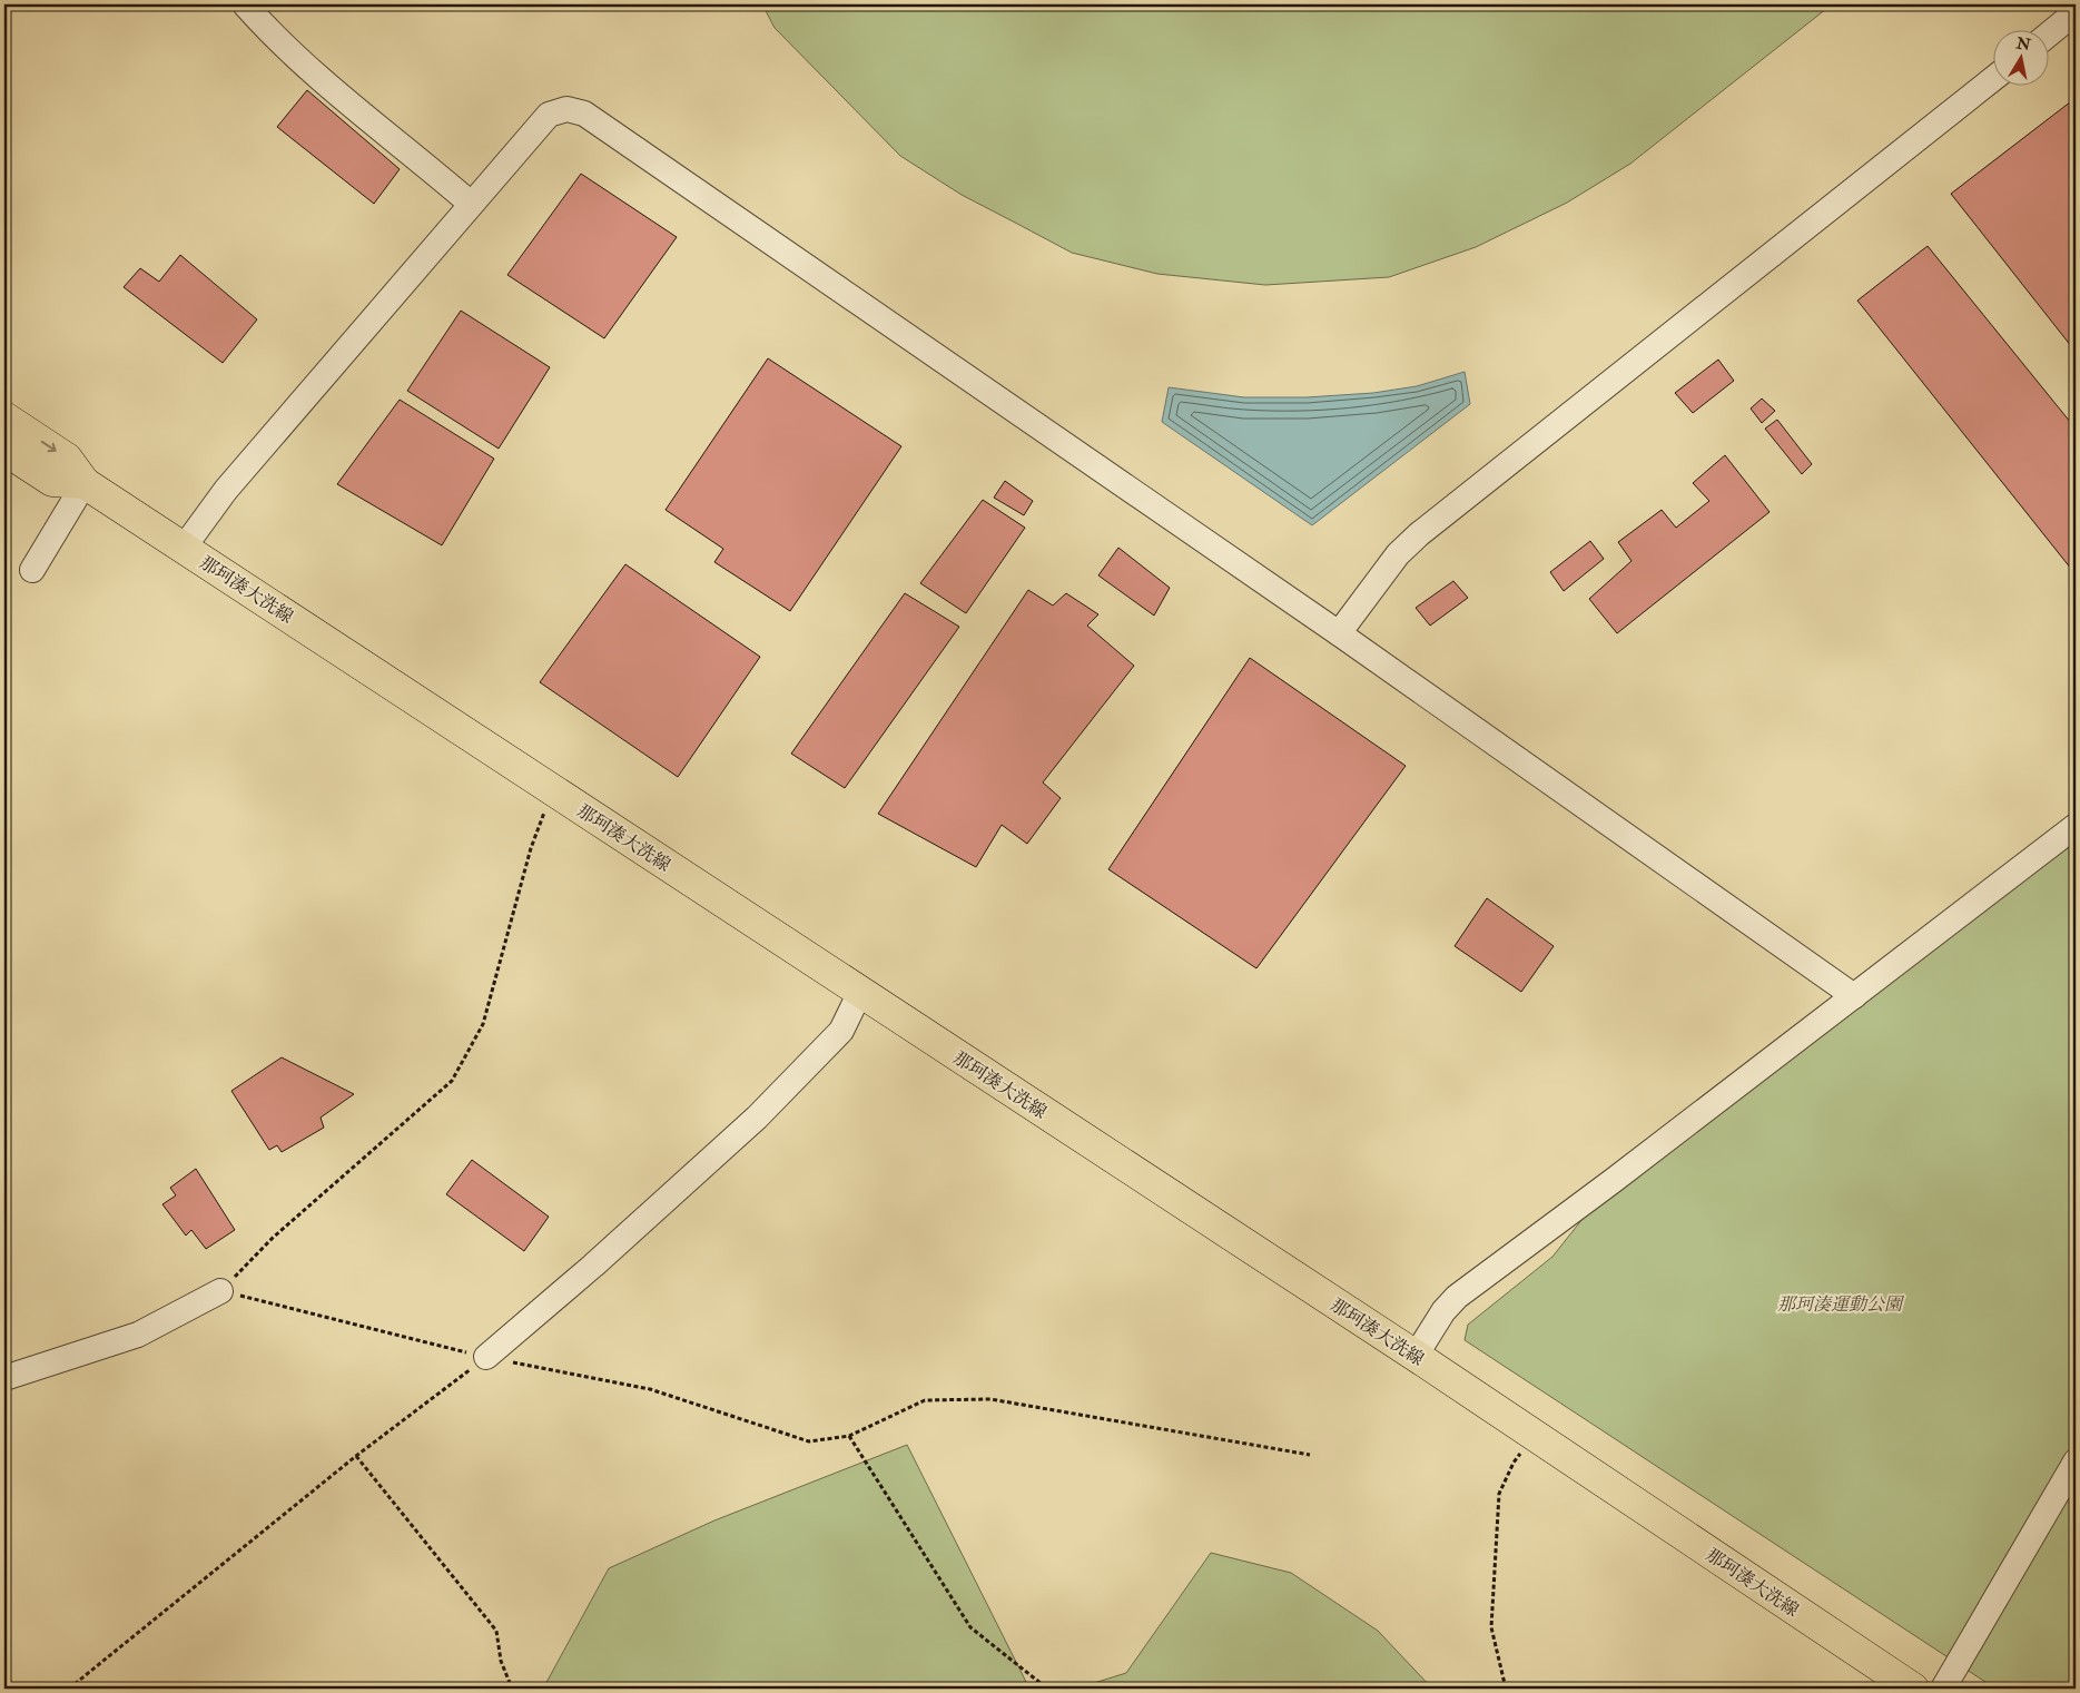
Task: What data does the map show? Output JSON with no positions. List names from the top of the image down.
{
  "streets": {
    "main road": ["那珂湊大洗線"]
  },
  "parks": ["那珂湊運動公園"],
  "north": "top"
}
